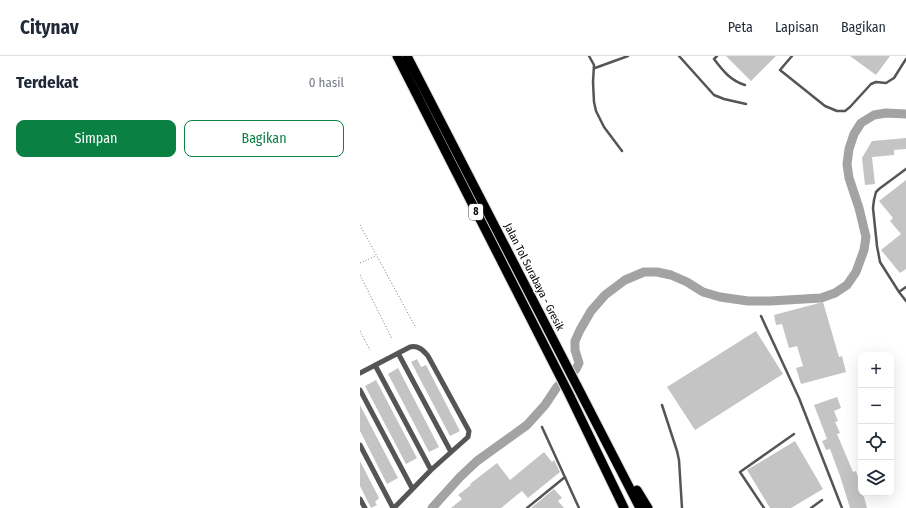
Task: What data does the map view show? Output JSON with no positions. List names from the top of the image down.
{
  "streets": {
    "highway": ["8", "Jalan Tol Surabaya - Gresik"]
  },
  "page": {
    "header": "Citynav",
    "nav": ["Peta", "Lapisan", "Bagikan"],
    "heading": ["Terdekat", "0 hasil"],
    "buttons": ["Simpan", "Bagikan"],
    "map_buttons": ["+", "−"]
  }
}
